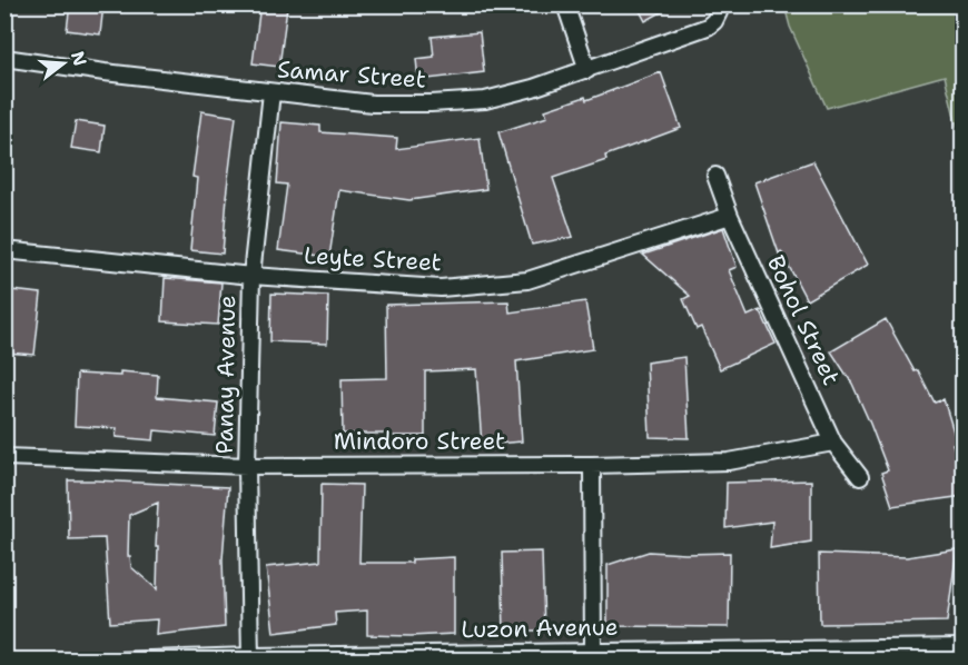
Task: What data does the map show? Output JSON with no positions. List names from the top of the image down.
{
  "streets": {
    "street": [
      "Samar Street",
      "Leyte Street",
      "Bohol Street",
      "Panay Avenue",
      "Mindoro Street",
      "Luzon Avenue"
    ]
  },
  "crossings": [
    ["Samar Street", "Panay Avenue"],
    ["Leyte Street", "Bohol Street"],
    ["Leyte Street", "Panay Avenue"],
    ["Bohol Street", "Mindoro Street"],
    ["Panay Avenue", "Mindoro Street"],
    ["Panay Avenue", "Luzon Avenue"]
  ],
  "north": "right"
}
